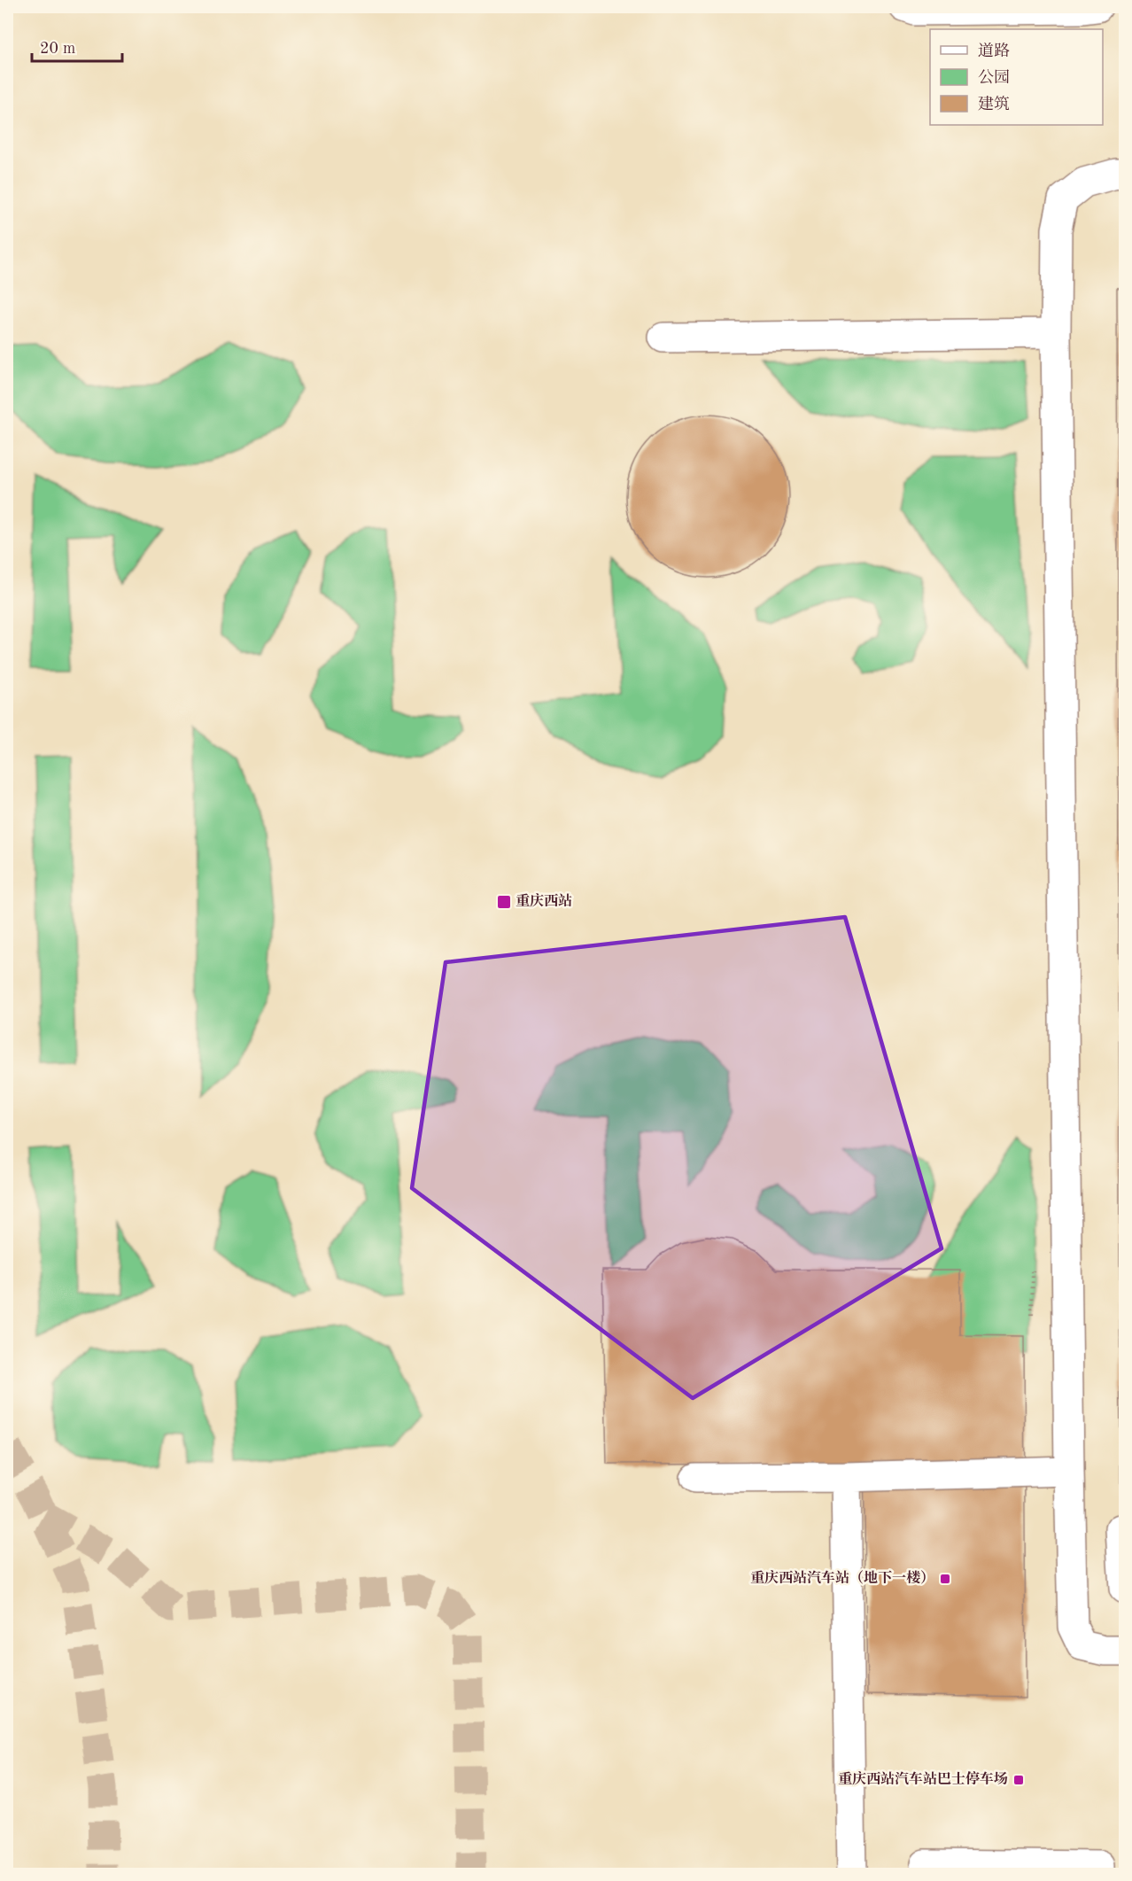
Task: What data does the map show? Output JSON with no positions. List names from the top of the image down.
{
  "places": {
    "transit": ["重庆西站", "重庆西站汽车站（地下一楼）", "重庆西站汽车站巴士停车场"]
  },
  "legend": ["道路", "公园", "建筑"],
  "scale_bar": "20 m"
}
